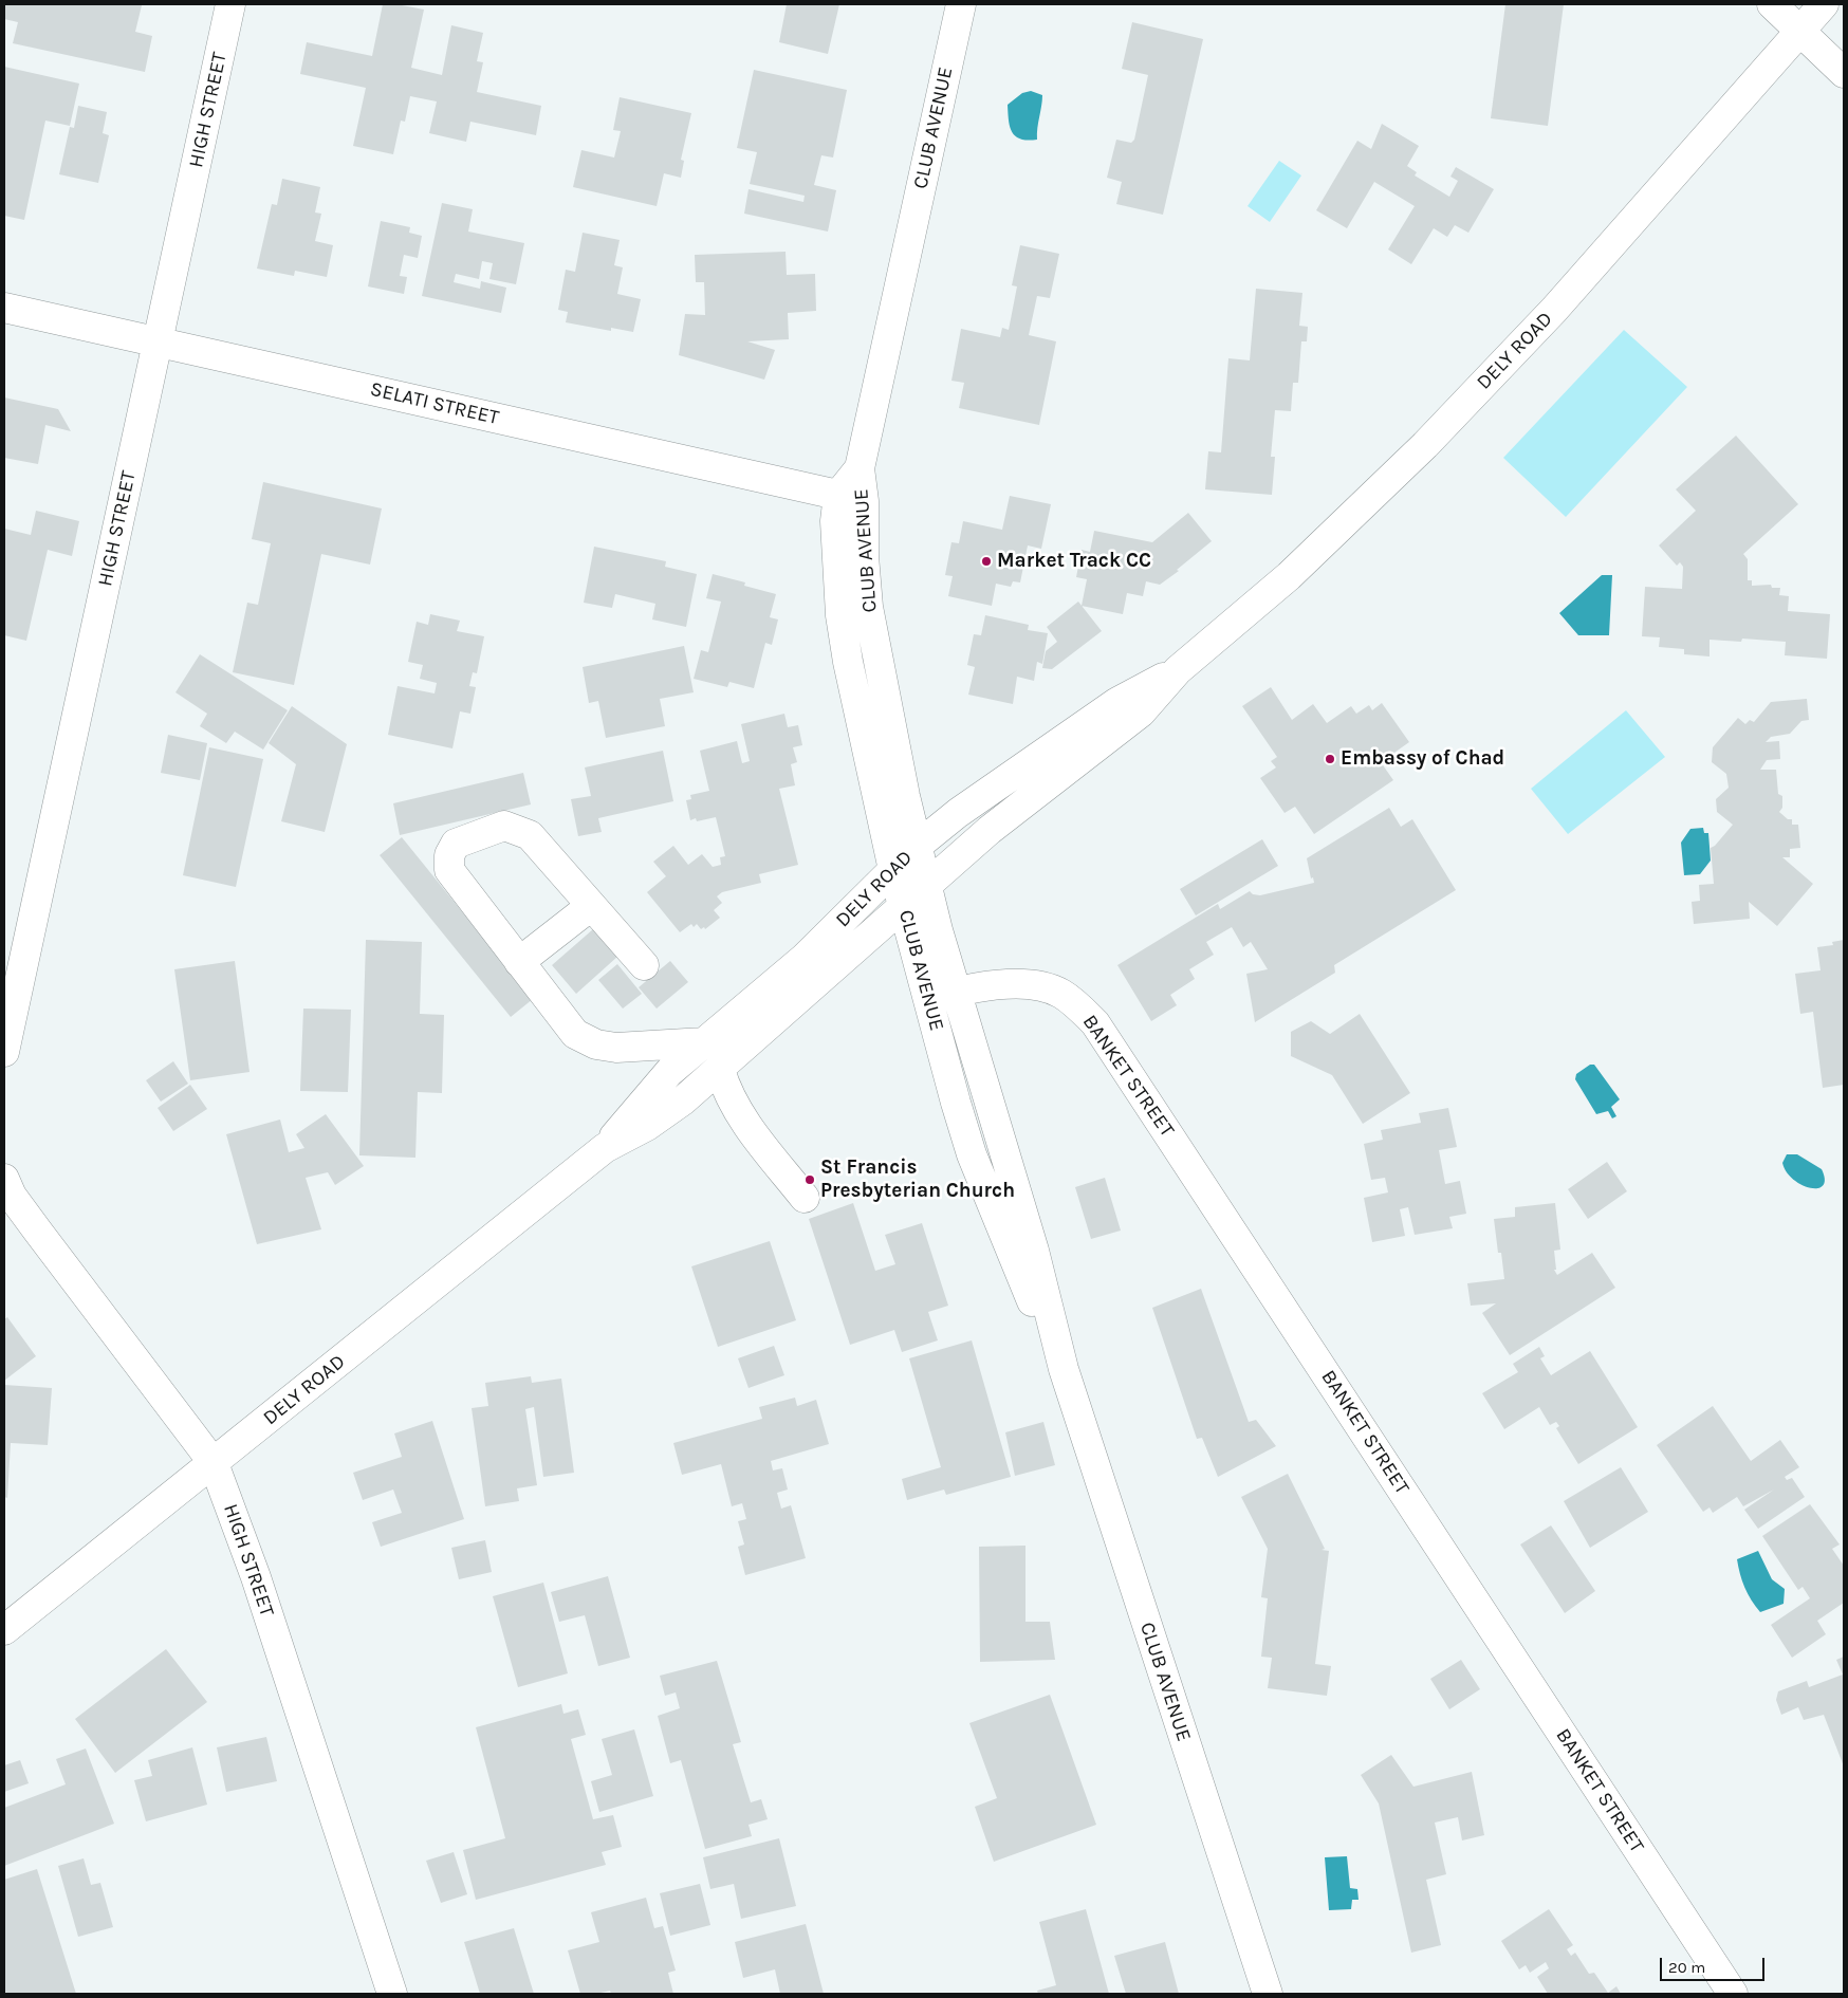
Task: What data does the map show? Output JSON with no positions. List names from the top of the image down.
{
  "streets": {
    "street": [
      "HIGH STREET",
      "CLUB AVENUE",
      "DELY ROAD",
      "SELATI STREET",
      "BANKET STREET"
    ]
  },
  "crossings": [
    ["HIGH STREET", "DELY ROAD"],
    ["HIGH STREET", "SELATI STREET"],
    ["CLUB AVENUE", "DELY ROAD"],
    ["CLUB AVENUE", "SELATI STREET"],
    ["CLUB AVENUE", "BANKET STREET"]
  ],
  "places": ["Market Track CC", "Embassy of Chad", "St Francis Presbyterian Church"],
  "scale_bar": "20 m"
}
